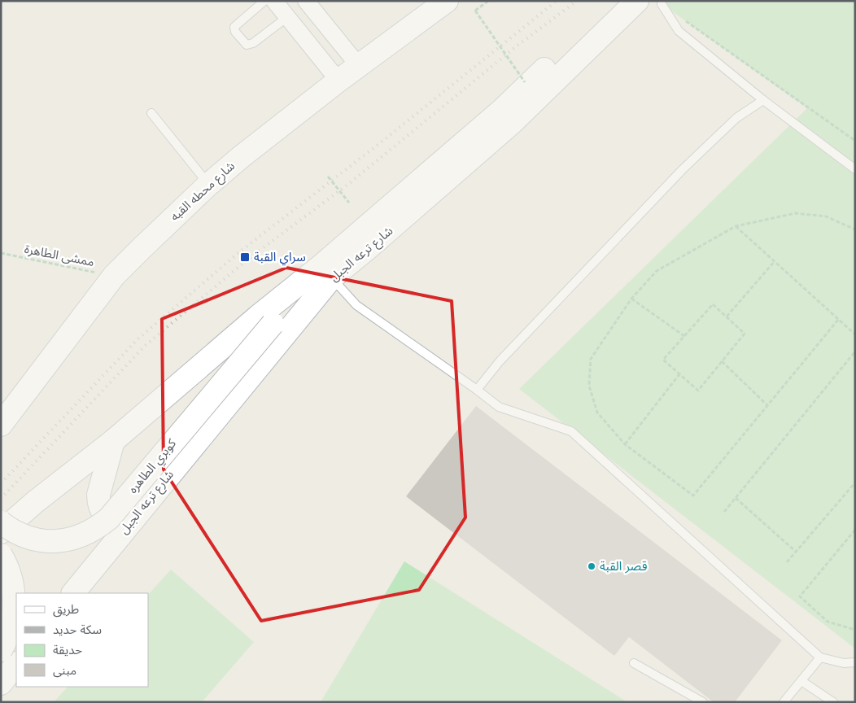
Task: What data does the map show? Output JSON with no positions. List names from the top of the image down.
{
  "streets": {
    "main road": ["شارع محطه القبه", "شارع ترعه الجبل", "كوبري الطاهره"],
    "path": ["ممشى الطاهرة"]
  },
  "crossings": [
    ["شارع محطه القبه", "ممشى الطاهرة"],
    ["شارع ترعه الجبل", "كوبري الطاهره"]
  ],
  "places": {
    "transit": ["سراي القبة"],
    "other": ["قصر القبة"]
  },
  "legend": [
    "طريق",
    "سكة حديد",
    "حديقة",
    "مبنى"
  ]
}
